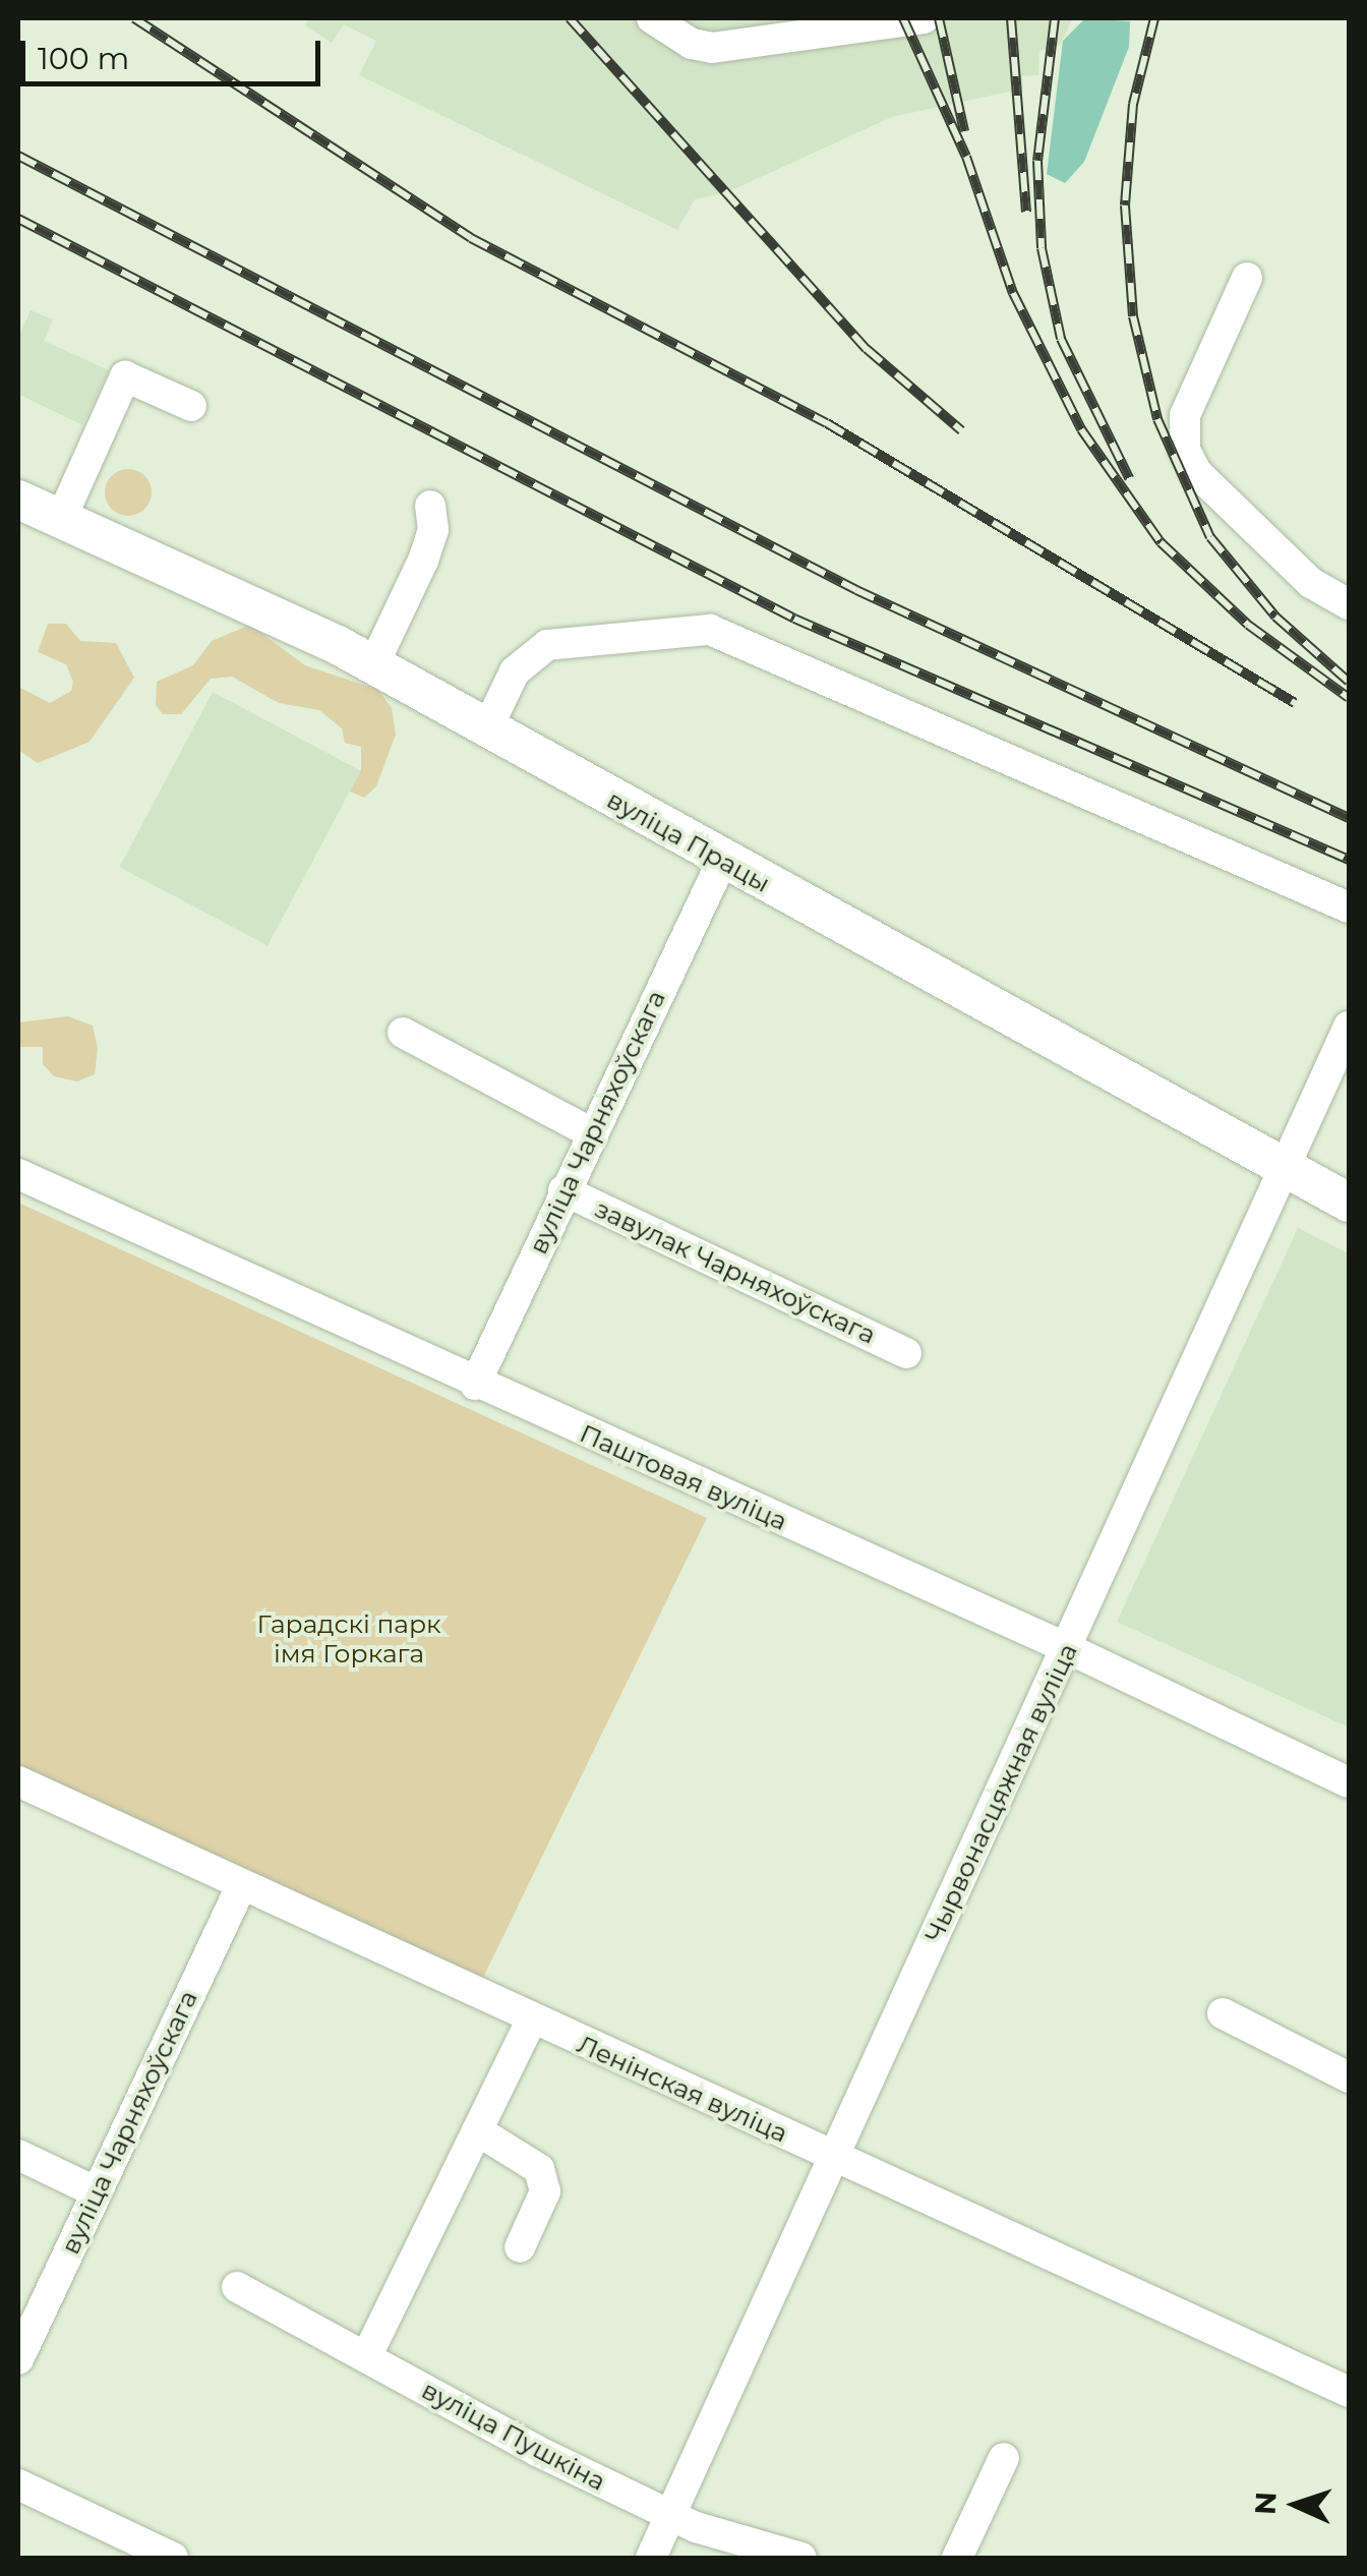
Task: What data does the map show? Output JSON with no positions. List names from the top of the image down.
{
  "streets": {
    "main road": ["вуліца Працы"],
    "street": [
      "вуліца Чарняхоўскага",
      "завулак Чарняхоўскага",
      "Паштовая вуліца",
      "Чырвонасцяжная вуліца",
      "Ленінская вуліца",
      "вуліца Пушкіна"
    ]
  },
  "crossings": [
    ["вуліца Працы", "вуліца Чарняхоўскага"],
    ["вуліца Працы", "Чырвонасцяжная вуліца"],
    ["вуліца Чарняхоўскага", "завулак Чарняхоўскага"],
    ["вуліца Чарняхоўскага", "Паштовая вуліца"],
    ["вуліца Чарняхоўскага", "Ленінская вуліца"],
    ["Паштовая вуліца", "Чырвонасцяжная вуліца"],
    ["Чырвонасцяжная вуліца", "Ленінская вуліца"],
    ["Чырвонасцяжная вуліца", "вуліца Пушкіна"]
  ],
  "parks": ["Гарадскі парк імя Горкага"],
  "scale_bar": "100 m",
  "north": "left"
}
